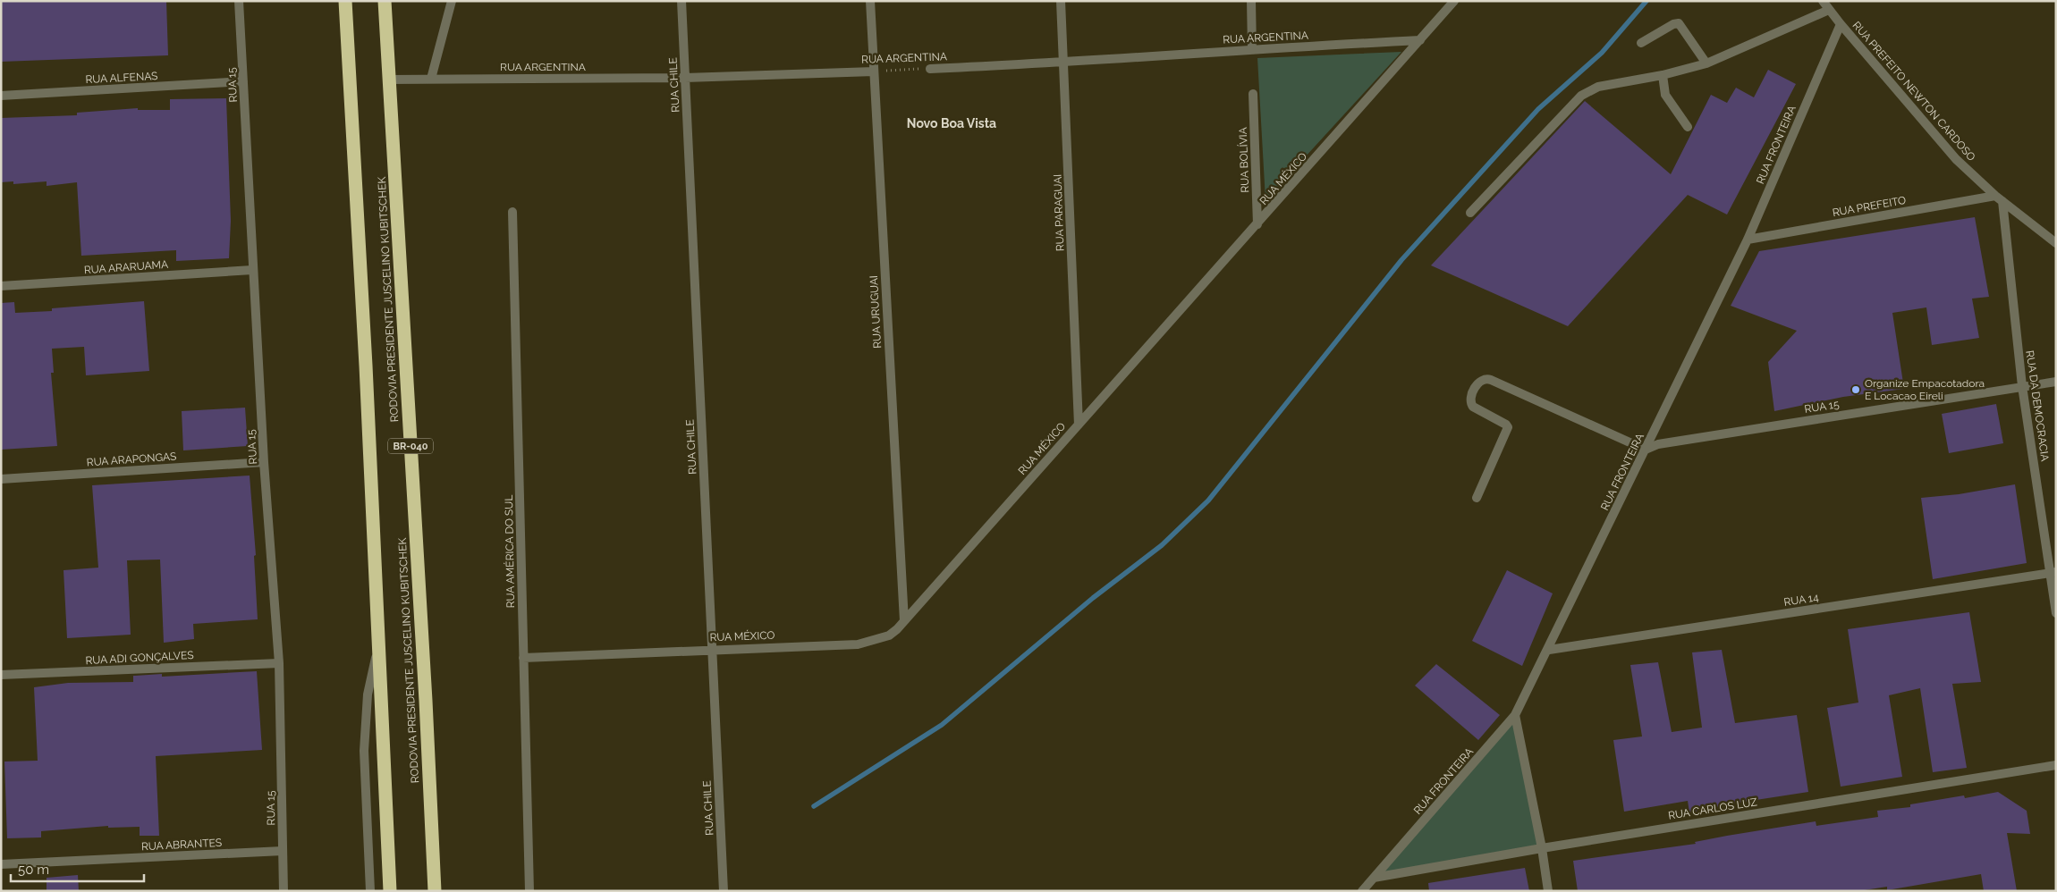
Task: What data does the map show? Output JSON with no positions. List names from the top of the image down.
{
  "streets": {
    "highway": ["RODOVIA PRESIDENTE JUSCELINO KUBITSCHEK", "BR-040"],
    "street": [
      "RUA ARGENTINA",
      "RUA ALFENAS",
      "RUA 15",
      "RUA CHILE",
      "RUA PREFEITO NEWTON CARDOSO",
      "RUA FRONTEIRA",
      "RUA BOLÍVIA",
      "RUA MÉXICO",
      "RUA PREFEITO",
      "RUA PARAGUAI",
      "RUA ARARUAMA",
      "RUA URUGUAI",
      "RUA DA DEMOCRACIA",
      "RUA ARAPONGAS",
      "RUA AMÉRICA DO SUL",
      "RUA 14",
      "RUA ADI GONÇALVES",
      "RUA CARLOS LUZ",
      "RUA ABRANTES"
    ]
  },
  "crossings": [
    ["RUA ARGENTINA", "RUA CHILE"],
    ["RUA ARGENTINA", "RUA MÉXICO"],
    ["RUA ARGENTINA", "RUA PARAGUAI"],
    ["RUA ARGENTINA", "RODOVIA PRESIDENTE JUSCELINO KUBITSCHEK"],
    ["RUA ARGENTINA", "RUA URUGUAI"],
    ["RUA ALFENAS", "RUA 15"],
    ["RUA 15", "RUA FRONTEIRA"],
    ["RUA 15", "RUA ARARUAMA"],
    ["RUA 15", "RUA DA DEMOCRACIA"],
    ["RUA 15", "RUA ARAPONGAS"],
    ["RUA 15", "RUA ADI GONÇALVES"],
    ["RUA 15", "RUA ABRANTES"],
    ["RUA CHILE", "RUA MÉXICO"],
    ["RUA PREFEITO NEWTON CARDOSO", "RUA FRONTEIRA"],
    ["RUA PREFEITO NEWTON CARDOSO", "RUA PREFEITO"],
    ["RUA PREFEITO NEWTON CARDOSO", "RUA DA DEMOCRACIA"],
    ["RUA FRONTEIRA", "RUA PREFEITO"],
    ["RUA FRONTEIRA", "RUA 14"],
    ["RUA FRONTEIRA", "RUA CARLOS LUZ"],
    ["RUA BOLÍVIA", "RUA MÉXICO"],
    ["RUA MÉXICO", "RUA PARAGUAI"],
    ["RUA MÉXICO", "RUA URUGUAI"],
    ["RUA MÉXICO", "RUA AMÉRICA DO SUL"],
    ["RUA PREFEITO", "RUA DA DEMOCRACIA"],
    ["RUA DA DEMOCRACIA", "RUA 14"]
  ],
  "districts": ["Novo Boa Vista"],
  "places": ["Organize Empacotadora E Locacao Eireli"],
  "scale_bar": "50 m"
}
